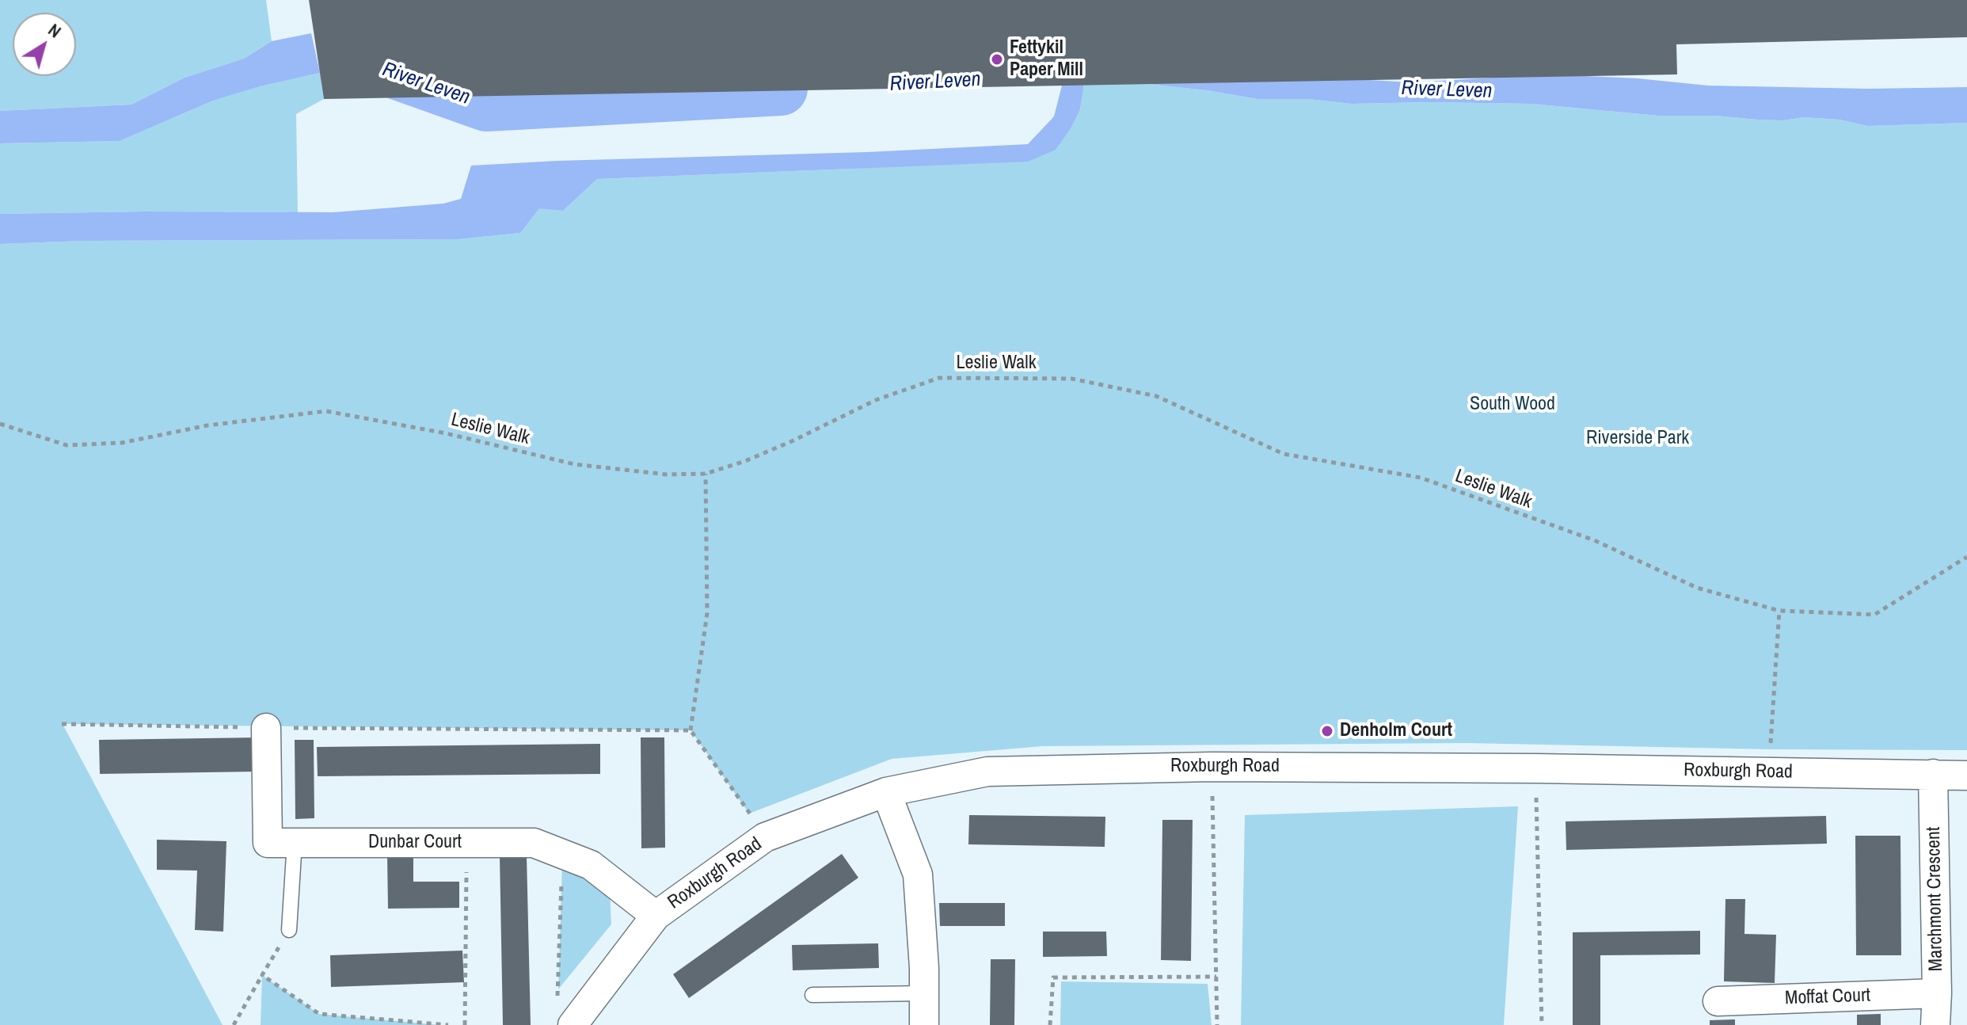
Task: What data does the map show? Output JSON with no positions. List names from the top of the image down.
{
  "streets": {
    "street": [
      "Roxburgh Road",
      "Dunbar Court",
      "Marchmont Crescent",
      "Moffat Court"
    ],
    "path": ["Leslie Walk"]
  },
  "crossings": [
    ["Roxburgh Road", "Dunbar Court"],
    ["Roxburgh Road", "Marchmont Crescent"],
    ["Marchmont Crescent", "Moffat Court"]
  ],
  "water": ["River Leven"],
  "parks": ["South Wood", "Riverside Park"],
  "places": ["Fettykil Paper Mill", "Denholm Court"],
  "north": "top right"
}
